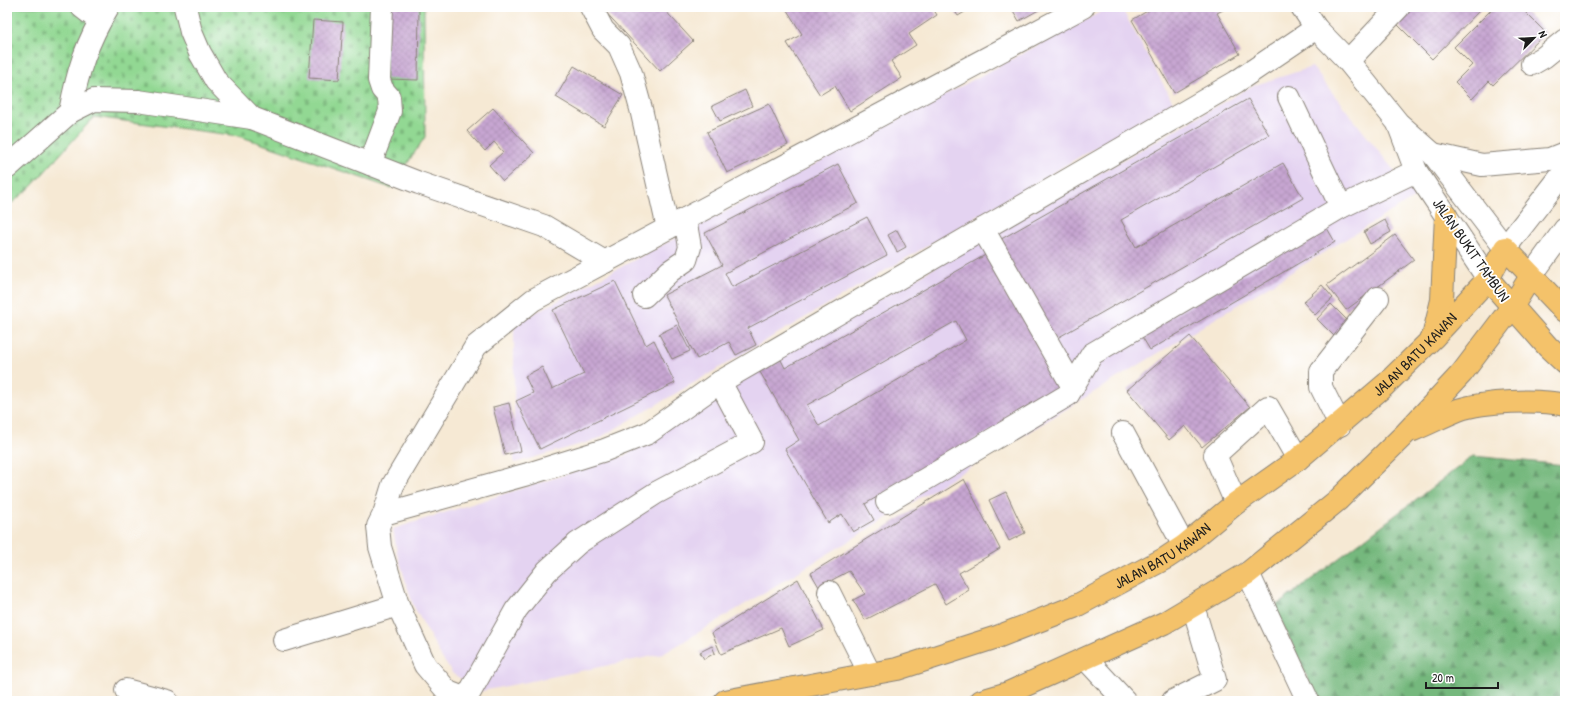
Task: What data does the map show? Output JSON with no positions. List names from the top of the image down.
{
  "streets": {
    "main road": ["JALAN BUKIT TAMBUN", "JALAN BATU KAWAN"]
  },
  "crossings": [
    ["JALAN BUKIT TAMBUN", "JALAN BATU KAWAN"]
  ],
  "scale_bar": "20 m",
  "north": "top right"
}
